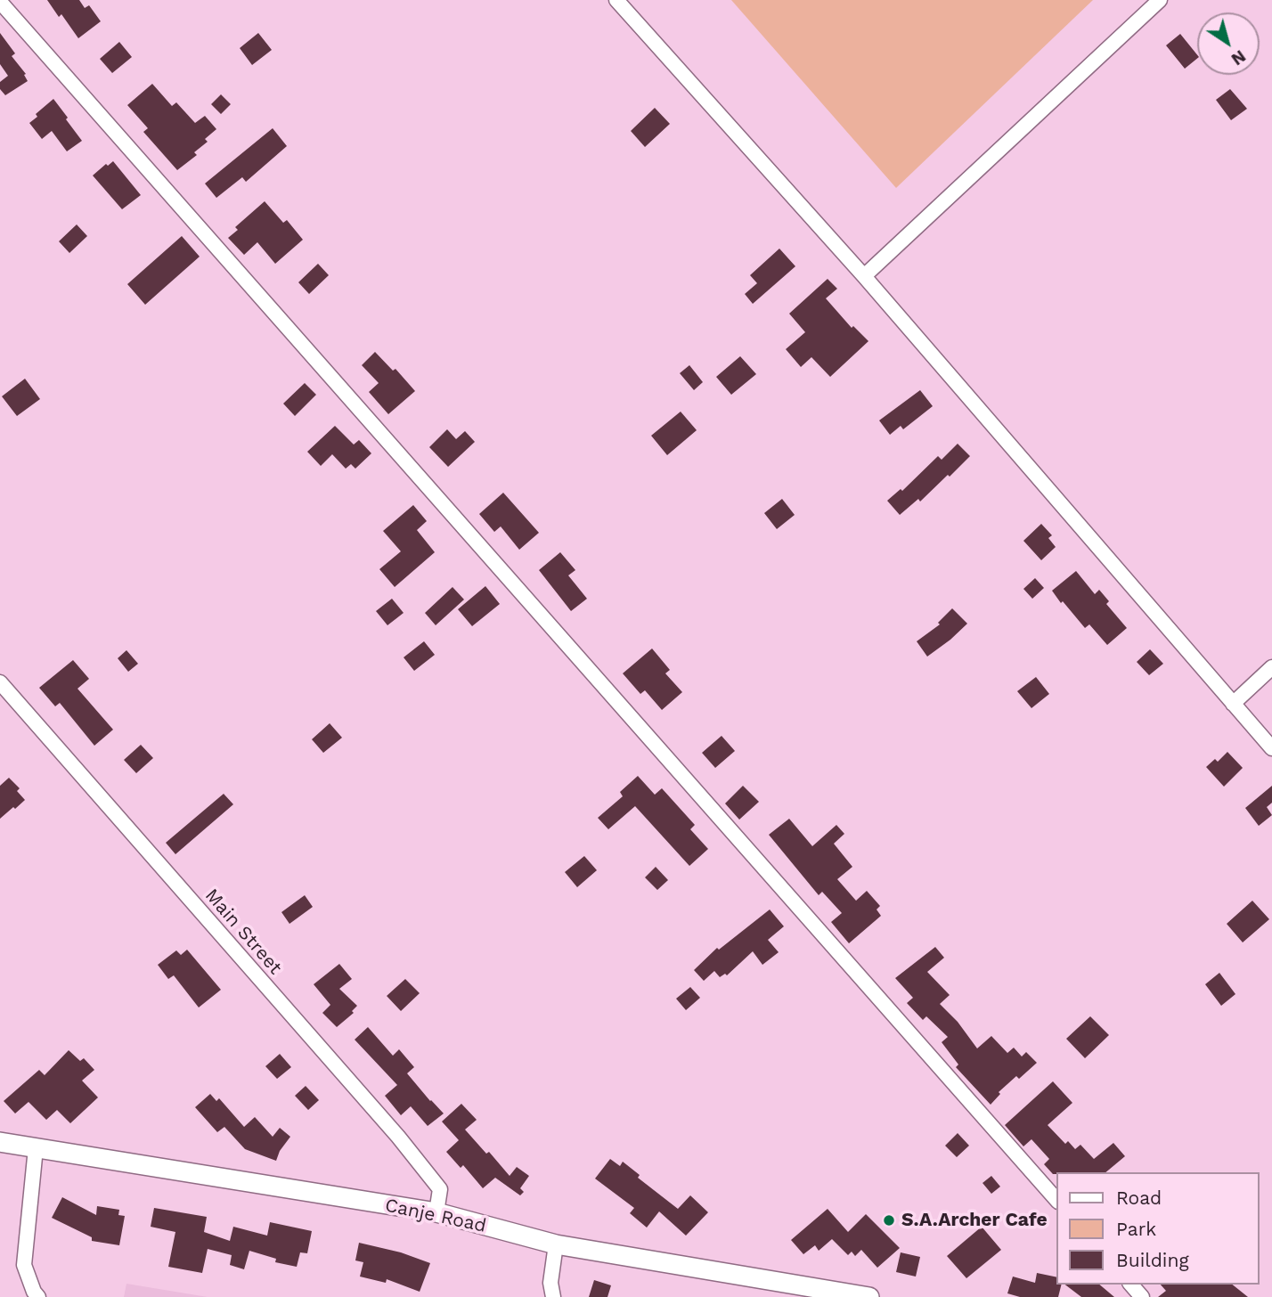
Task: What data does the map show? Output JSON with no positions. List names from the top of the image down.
{
  "streets": {
    "street": ["Main Street", "Canje Road"]
  },
  "crossings": [
    ["Main Street", "Canje Road"]
  ],
  "places": ["S.A.Archer Cafe"],
  "legend": ["Road", "Park", "Building"],
  "north": "bottom right"
}
